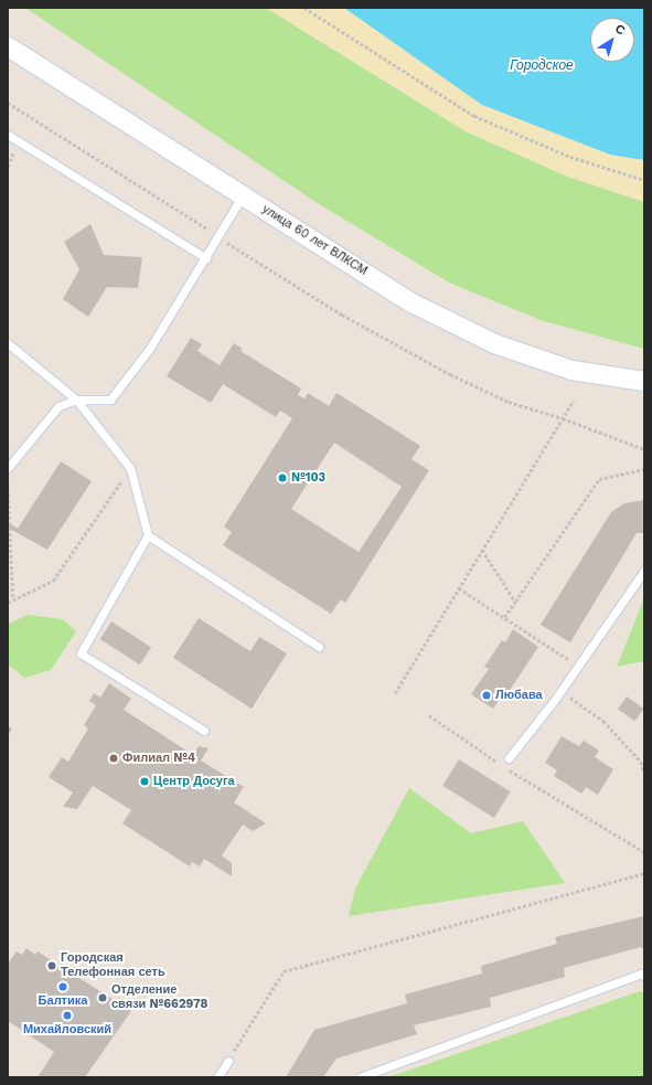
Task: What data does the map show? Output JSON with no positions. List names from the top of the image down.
{
  "streets": {
    "street": ["улица 60 лет ВЛКСМ"]
  },
  "water": ["Городское"],
  "places": [
    "№103",
    "Любава",
    "Филиал №4",
    "Центр Досуга",
    "Городская Телефонная сеть",
    "Балтика",
    "Отделение связи №662978",
    "Михайловский"
  ],
  "north": "top right"
}
